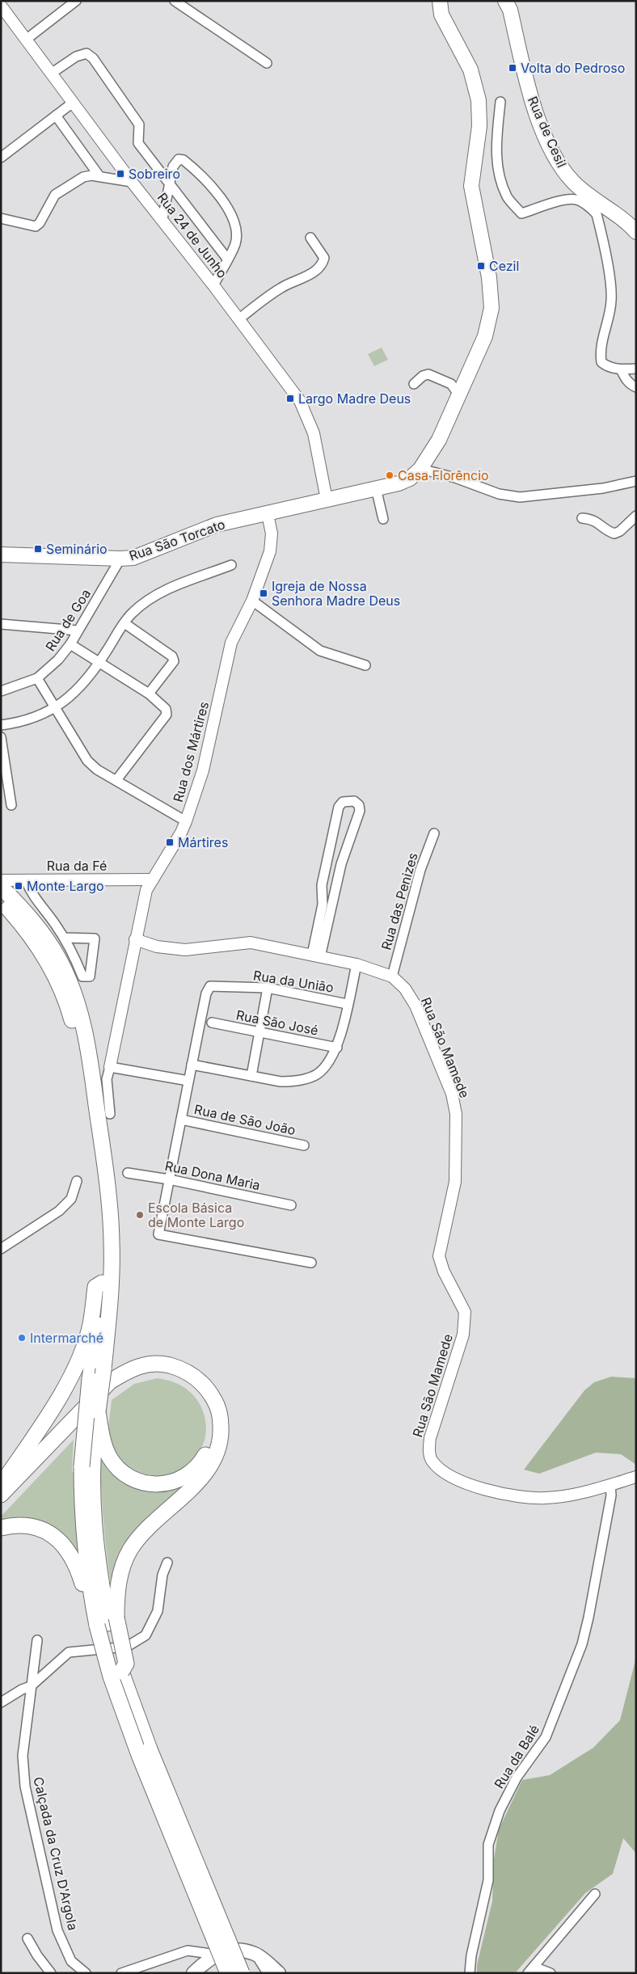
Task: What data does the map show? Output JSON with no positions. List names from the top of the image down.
{
  "streets": {
    "main road": ["Rua de Cesil", "Rua São Torcato"],
    "street": [
      "Rua 24 de Junho",
      "Rua de Goa",
      "Rua dos Mártires",
      "Rua da Fé",
      "Rua das Penizes",
      "Rua da União",
      "Rua São José",
      "Rua São Mamede",
      "Rua de São João",
      "Rua Dona Maria",
      "Rua da Balé",
      "Calçada da Cruz D'Argola"
    ]
  },
  "crossings": [
    ["Rua 24 de Junho", "Rua São Torcato"],
    ["Rua São Torcato", "Rua de Goa"],
    ["Rua São Torcato", "Rua dos Mártires"],
    ["Rua dos Mártires", "Rua da Fé"],
    ["Rua dos Mártires", "Rua São Mamede"],
    ["Rua das Penizes", "Rua São Mamede"],
    ["Rua São Mamede", "Rua da Balé"]
  ],
  "places": {
    "transit": [
      "Volta do Pedroso",
      "Sobreiro",
      "Cezil",
      "Largo Madre Deus",
      "Seminário",
      "Igreja de Nossa Senhora Madre Deus",
      "Mártires",
      "Monte Largo"
    ],
    "other": ["Casa Florêncio", "Escola Básica de Monte Largo", "Intermarché"]
  }
}
